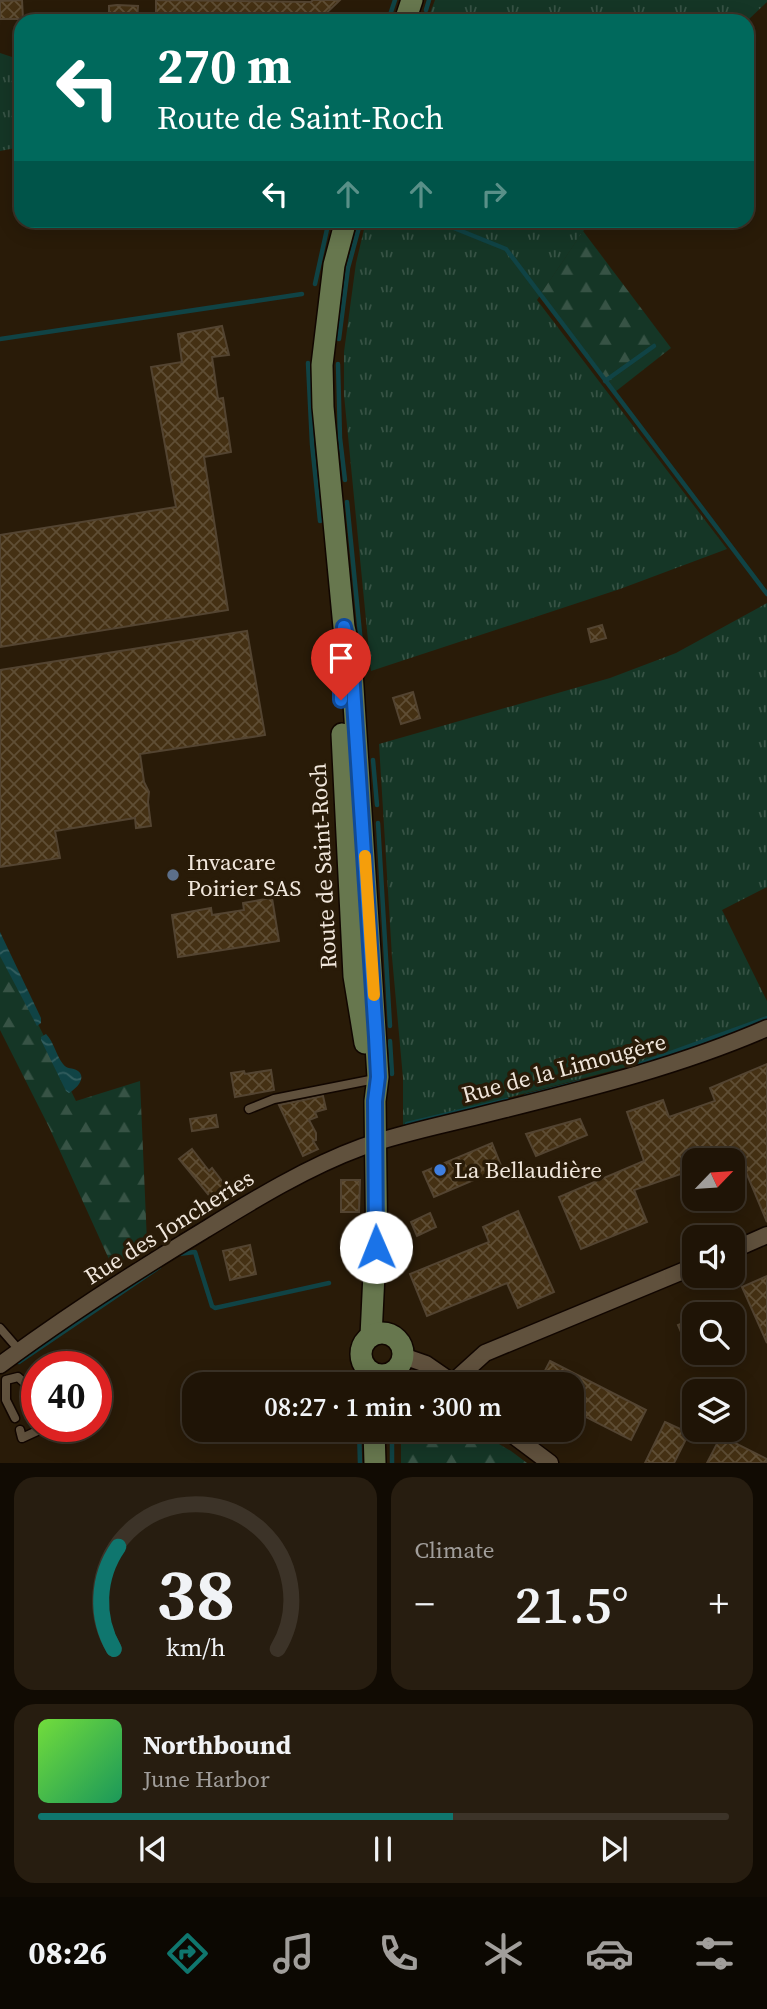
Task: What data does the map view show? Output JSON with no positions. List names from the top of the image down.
{
  "streets": {
    "street": ["Route de Saint-Roch", "Rue de la Limougère", "Rue des Joncheries"]
  },
  "crossings": [
    ["Route de Saint-Roch", "Rue de la Limougère"],
    ["Route de Saint-Roch", "Rue des Joncheries"],
    ["Rue de la Limougère", "Rue des Joncheries"]
  ],
  "places": ["Invacare Poirier SAS", "La Bellaudière"],
  "north": "top right",
  "page": {
    "turn": ["270 m", "Route de Saint-Roch"],
    "limit": "40",
    "trip": "08:27 · 1 min · 300 m",
    "tile": "Climate",
    "heat": ["−", "21.5°", "+"],
    "song": ["Northbound", "June Harbor"],
    "tabs": "08:26",
    "gauge": ["38", "km/h"]
  }
}
